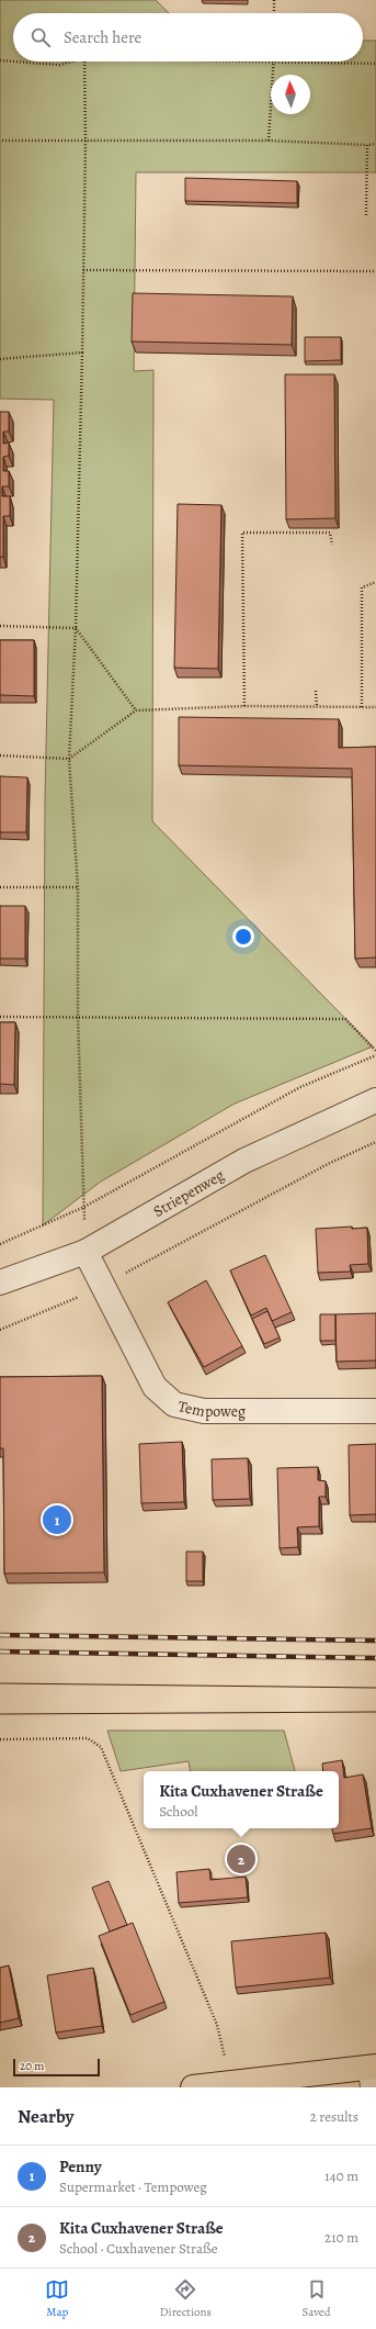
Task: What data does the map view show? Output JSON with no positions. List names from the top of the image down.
{
  "streets": {
    "street": ["Striepenweg", "Tempoweg"]
  },
  "crossings": [
    ["Striepenweg", "Tempoweg"]
  ],
  "scale_bar": "20 m",
  "north": "top",
  "page": {
    "search": "Search here",
    "pins": ["1", "2"],
    "popup": ["Kita Cuxhavener Straße", "School"],
    "scale": "20 m",
    "heading": ["Nearby", "2 results"],
    "list": [
      {
        "mark": "1",
        "name": "Penny",
        "note": "Supermarket · Tempoweg",
        "value": "140 m"
      },
      {
        "mark": "2",
        "name": "Kita Cuxhavener Straße",
        "note": "School · Cuxhavener Straße",
        "value": "210 m"
      }
    ],
    "nav": ["Map", "Directions", "Saved"]
  }
}
